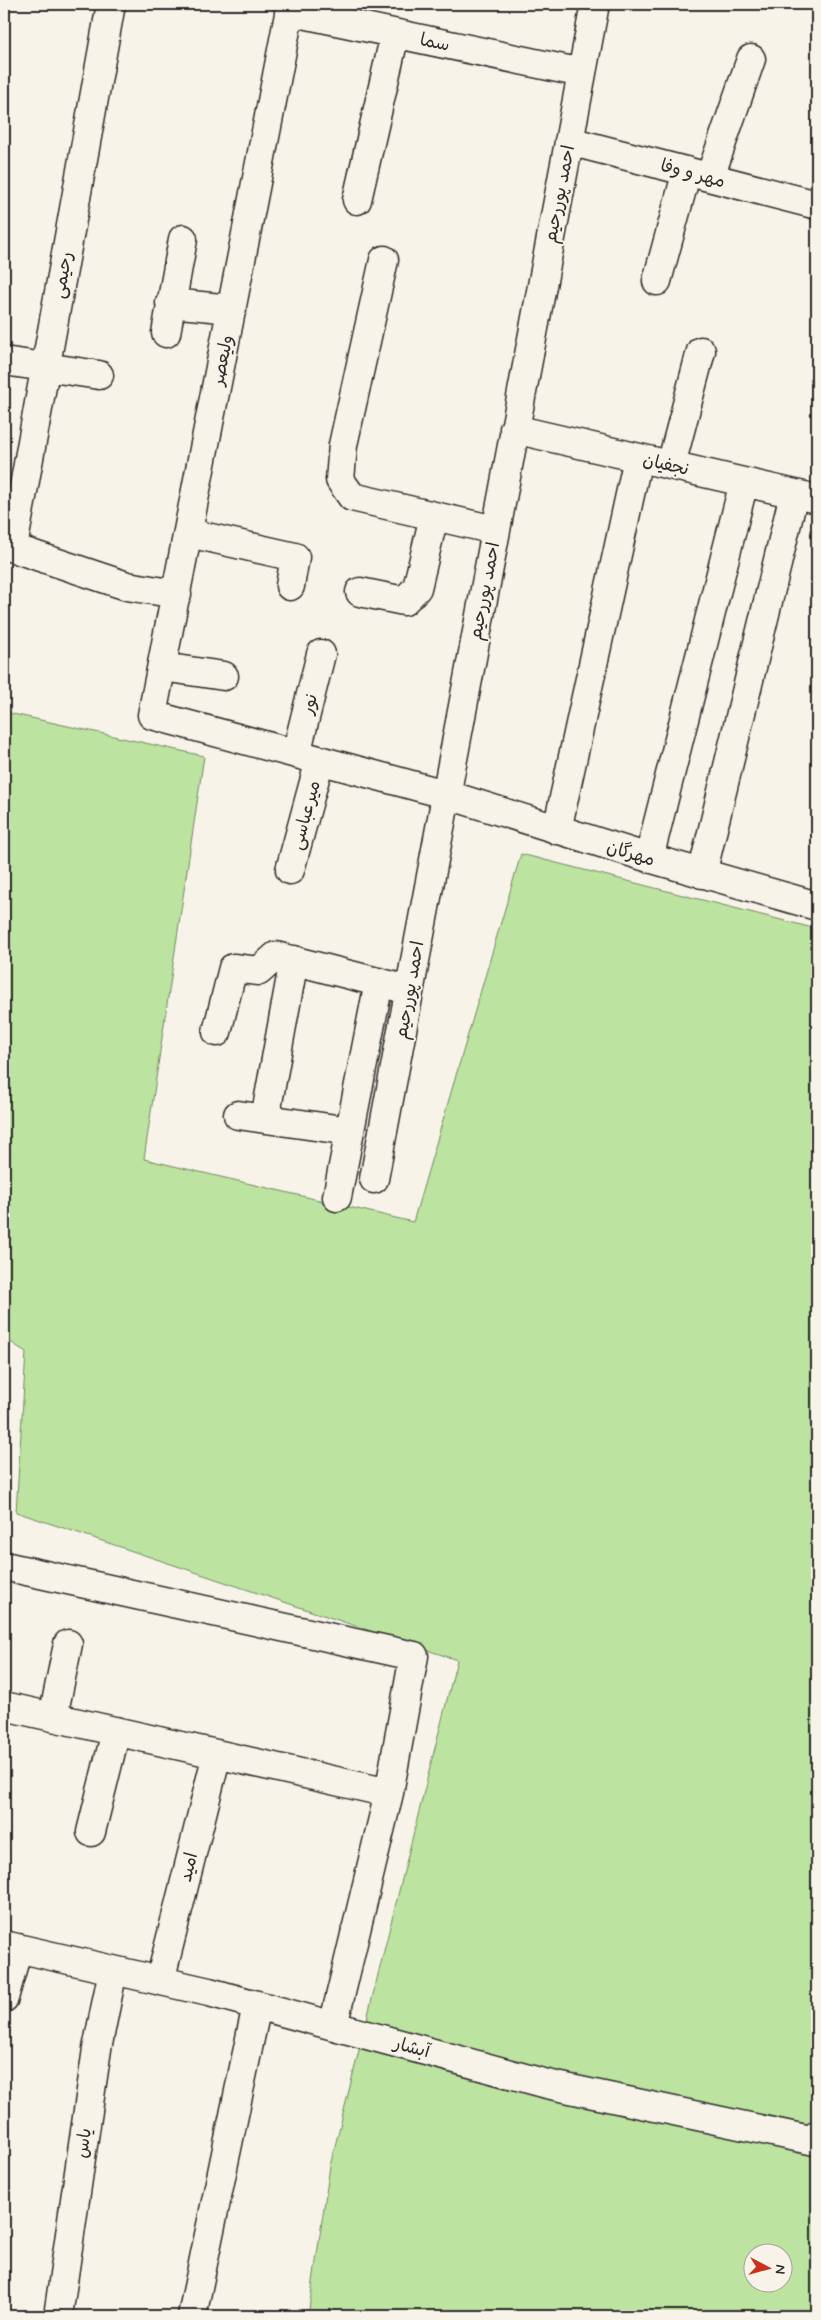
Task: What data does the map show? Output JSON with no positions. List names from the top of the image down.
{
  "streets": {
    "street": [
      "سما",
      "مهر و وفا",
      "احمد پوررحیم",
      "رحیمی",
      "ولیعصر",
      "نجفیان",
      "نور",
      "میرعباسی",
      "مهرگان",
      "امید",
      "آبشار",
      "یاس"
    ]
  },
  "crossings": [
    ["سما", "احمد پوررحیم"],
    ["سما", "ولیعصر"],
    ["مهر و وفا", "احمد پوررحیم"],
    ["احمد پوررحیم", "نجفیان"],
    ["احمد پوررحیم", "مهرگان"],
    ["ولیعصر", "مهرگان"],
    ["نور", "میرعباسی"],
    ["نور", "مهرگان"],
    ["میرعباسی", "مهرگان"],
    ["امید", "آبشار"],
    ["آبشار", "یاس"]
  ],
  "north": "right"
}
